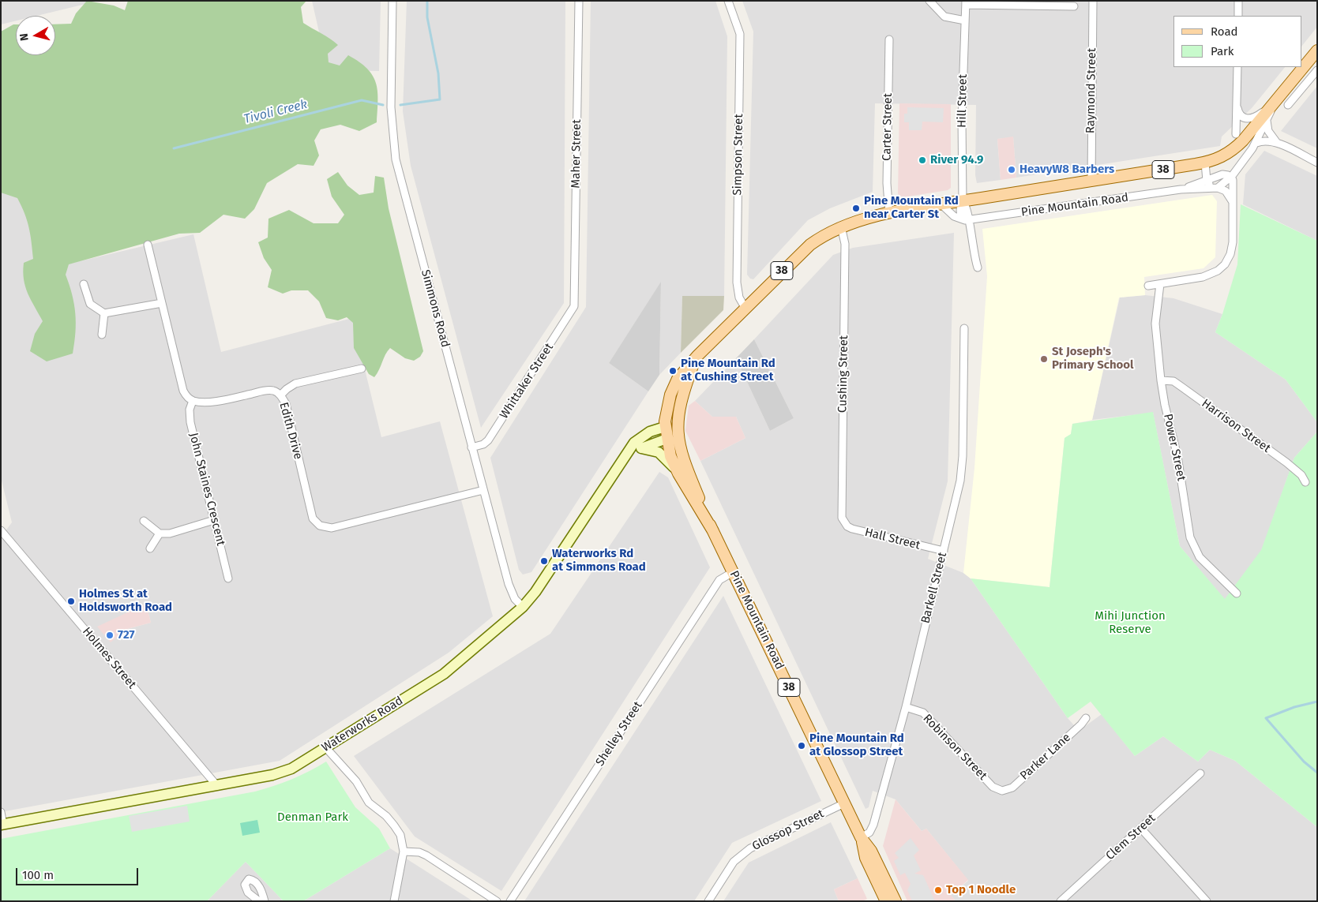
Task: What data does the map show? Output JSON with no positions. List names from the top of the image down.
{
  "streets": {
    "main road": ["38", "Pine Mountain Road", "Waterworks Road"],
    "street": [
      "Raymond Street",
      "Hill Street",
      "Carter Street",
      "Maher Street",
      "Simpson Street",
      "Simmons Road",
      "Cushing Street",
      "Whittaker Street",
      "Harrison Street",
      "Edith Drive",
      "Power Street",
      "John Staines Crescent",
      "Hall Street",
      "Barkell Street",
      "Holmes Street",
      "Shelley Street",
      "Robinson Street",
      "Parker Lane",
      "Glossop Street",
      "Clem Street"
    ]
  },
  "crossings": [
    ["Raymond Street", "Pine Mountain Road"],
    ["Hill Street", "Pine Mountain Road"],
    ["Carter Street", "Pine Mountain Road"],
    ["Maher Street", "Whittaker Street"],
    ["Simpson Street", "Pine Mountain Road"],
    ["Pine Mountain Road", "Cushing Street"],
    ["Pine Mountain Road", "Barkell Street"],
    ["Pine Mountain Road", "Waterworks Road"],
    ["Pine Mountain Road", "Shelley Street"],
    ["Pine Mountain Road", "Glossop Street"],
    ["Simmons Road", "Whittaker Street"],
    ["Simmons Road", "Edith Drive"],
    ["Simmons Road", "Waterworks Road"],
    ["Cushing Street", "Hall Street"],
    ["Harrison Street", "Power Street"],
    ["Edith Drive", "John Staines Crescent"],
    ["Hall Street", "Barkell Street"],
    ["Barkell Street", "Robinson Street"],
    ["Holmes Street", "Waterworks Road"],
    ["Robinson Street", "Parker Lane"]
  ],
  "water": ["Tivoli Creek"],
  "parks": ["Mihi Junction Reserve", "Denman Park"],
  "places": [
    "River 94.9",
    "HeavyW8 Barbers",
    "Pine Mountain Rd near Carter St",
    "St Joseph's Primary School",
    "Pine Mountain Rd at Cushing Street",
    "Waterworks Rd at Simmons Road",
    "Holmes St at Holdsworth Road",
    "727",
    "Pine Mountain Rd at Glossop Street",
    "Top 1 Noodle"
  ],
  "legend": ["Road", "Park"],
  "scale_bar": "100 m",
  "north": "left"
}
